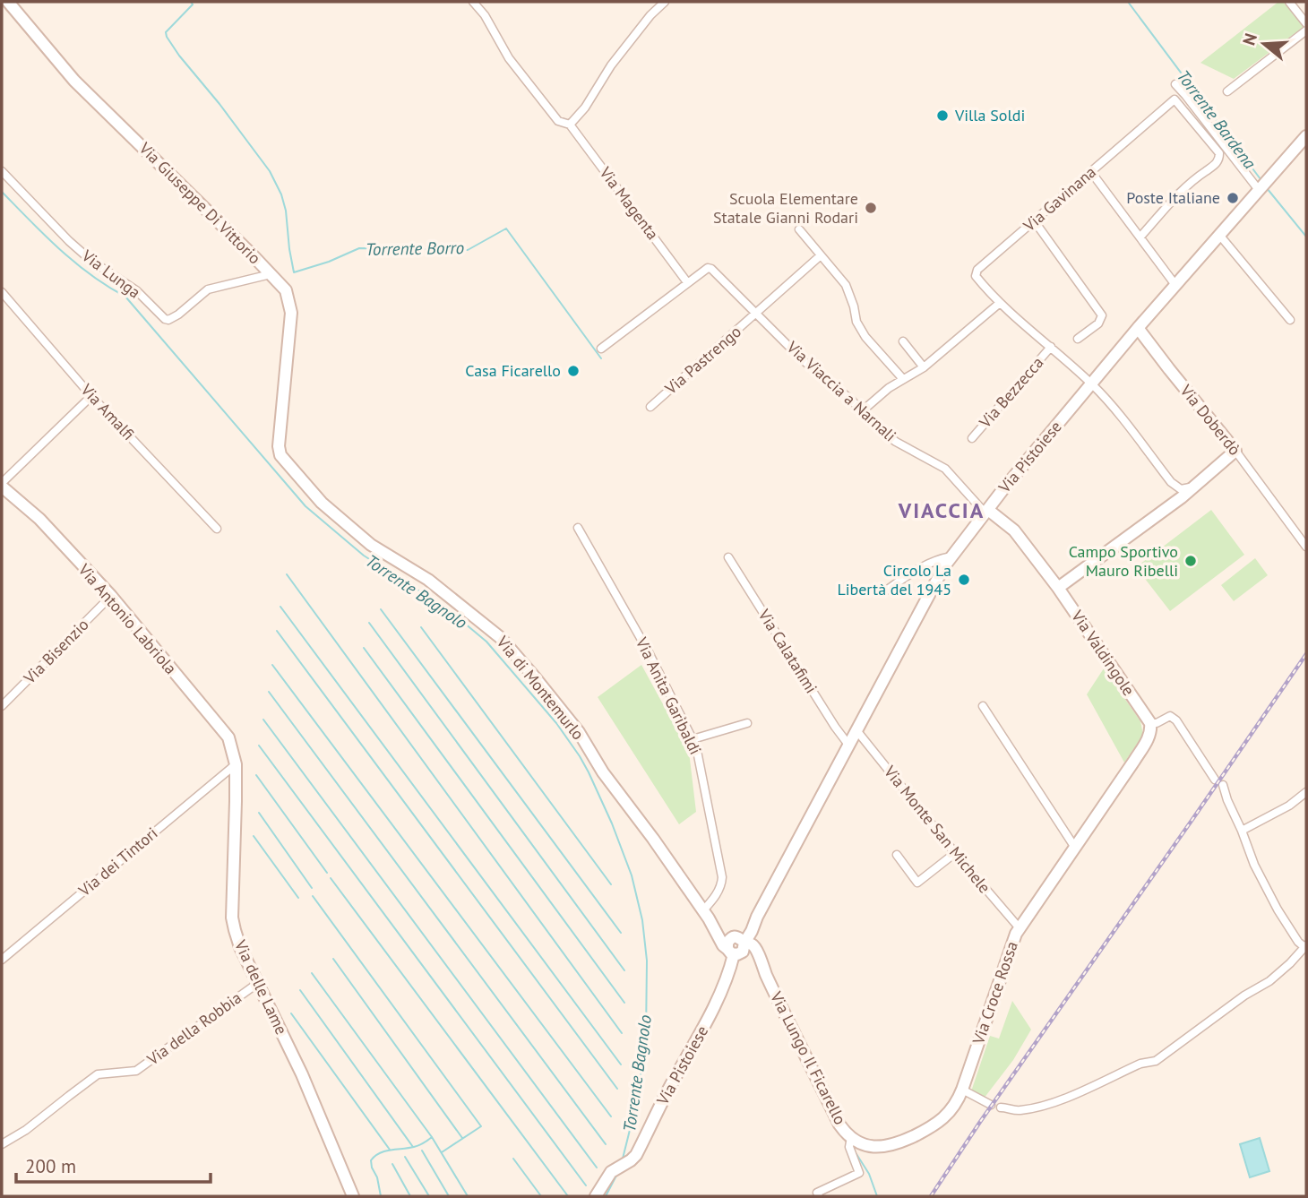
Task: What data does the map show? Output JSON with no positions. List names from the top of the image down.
{
  "streets": {
    "street": [
      "Via Gavinana",
      "Via Giuseppe Di Vittorio",
      "Via Magenta",
      "Via Lunga",
      "Via Pastrengo",
      "Via Viaccia a Narnali",
      "Via Bezzecca",
      "Via Amalfi",
      "Via Doberdò",
      "Via Pistoiese",
      "Via Antonio Labriola",
      "Via Bisenzio",
      "Via Calatafimi",
      "Via Valdingole",
      "Via di Montemurlo",
      "Via Anita Garibaldi",
      "Via Monte San Michele",
      "Via dei Tintori",
      "Via delle Lame",
      "Via Croce Rossa",
      "Via della Robbia",
      "Via Lungo Il Ficarello"
    ]
  },
  "crossings": [
    ["Via Giuseppe Di Vittorio", "Via Lunga"],
    ["Via Giuseppe Di Vittorio", "Via di Montemurlo"],
    ["Via Magenta", "Via Viaccia a Narnali"],
    ["Via Pastrengo", "Via Viaccia a Narnali"],
    ["Via Viaccia a Narnali", "Via Pistoiese"],
    ["Via Viaccia a Narnali", "Via Valdingole"],
    ["Via Doberdò", "Via Pistoiese"],
    ["Via Pistoiese", "Via Calatafimi"],
    ["Via Pistoiese", "Via Valdingole"],
    ["Via Pistoiese", "Via di Montemurlo"],
    ["Via Pistoiese", "Via Monte San Michele"],
    ["Via Pistoiese", "Via Lungo Il Ficarello"],
    ["Via Antonio Labriola", "Via Bisenzio"],
    ["Via Antonio Labriola", "Via dei Tintori"],
    ["Via Antonio Labriola", "Via delle Lame"],
    ["Via Valdingole", "Via Croce Rossa"],
    ["Via di Montemurlo", "Via Anita Garibaldi"],
    ["Via di Montemurlo", "Via Lungo Il Ficarello"],
    ["Via Monte San Michele", "Via Croce Rossa"],
    ["Via dei Tintori", "Via delle Lame"],
    ["Via delle Lame", "Via della Robbia"],
    ["Via Croce Rossa", "Via Lungo Il Ficarello"]
  ],
  "districts": ["VIACCIA"],
  "water": ["Torrente Bardena", "Torrente Borro", "Torrente Bagnolo"],
  "places": [
    "Villa Soldi",
    "Poste Italiane",
    "Scuola Elementare Statale Gianni Rodari",
    "Casa Ficarello",
    "Campo Sportivo Mauro Ribelli",
    "Circolo La Libertà del 1945"
  ],
  "scale_bar": "200 m",
  "north": "left"
}
